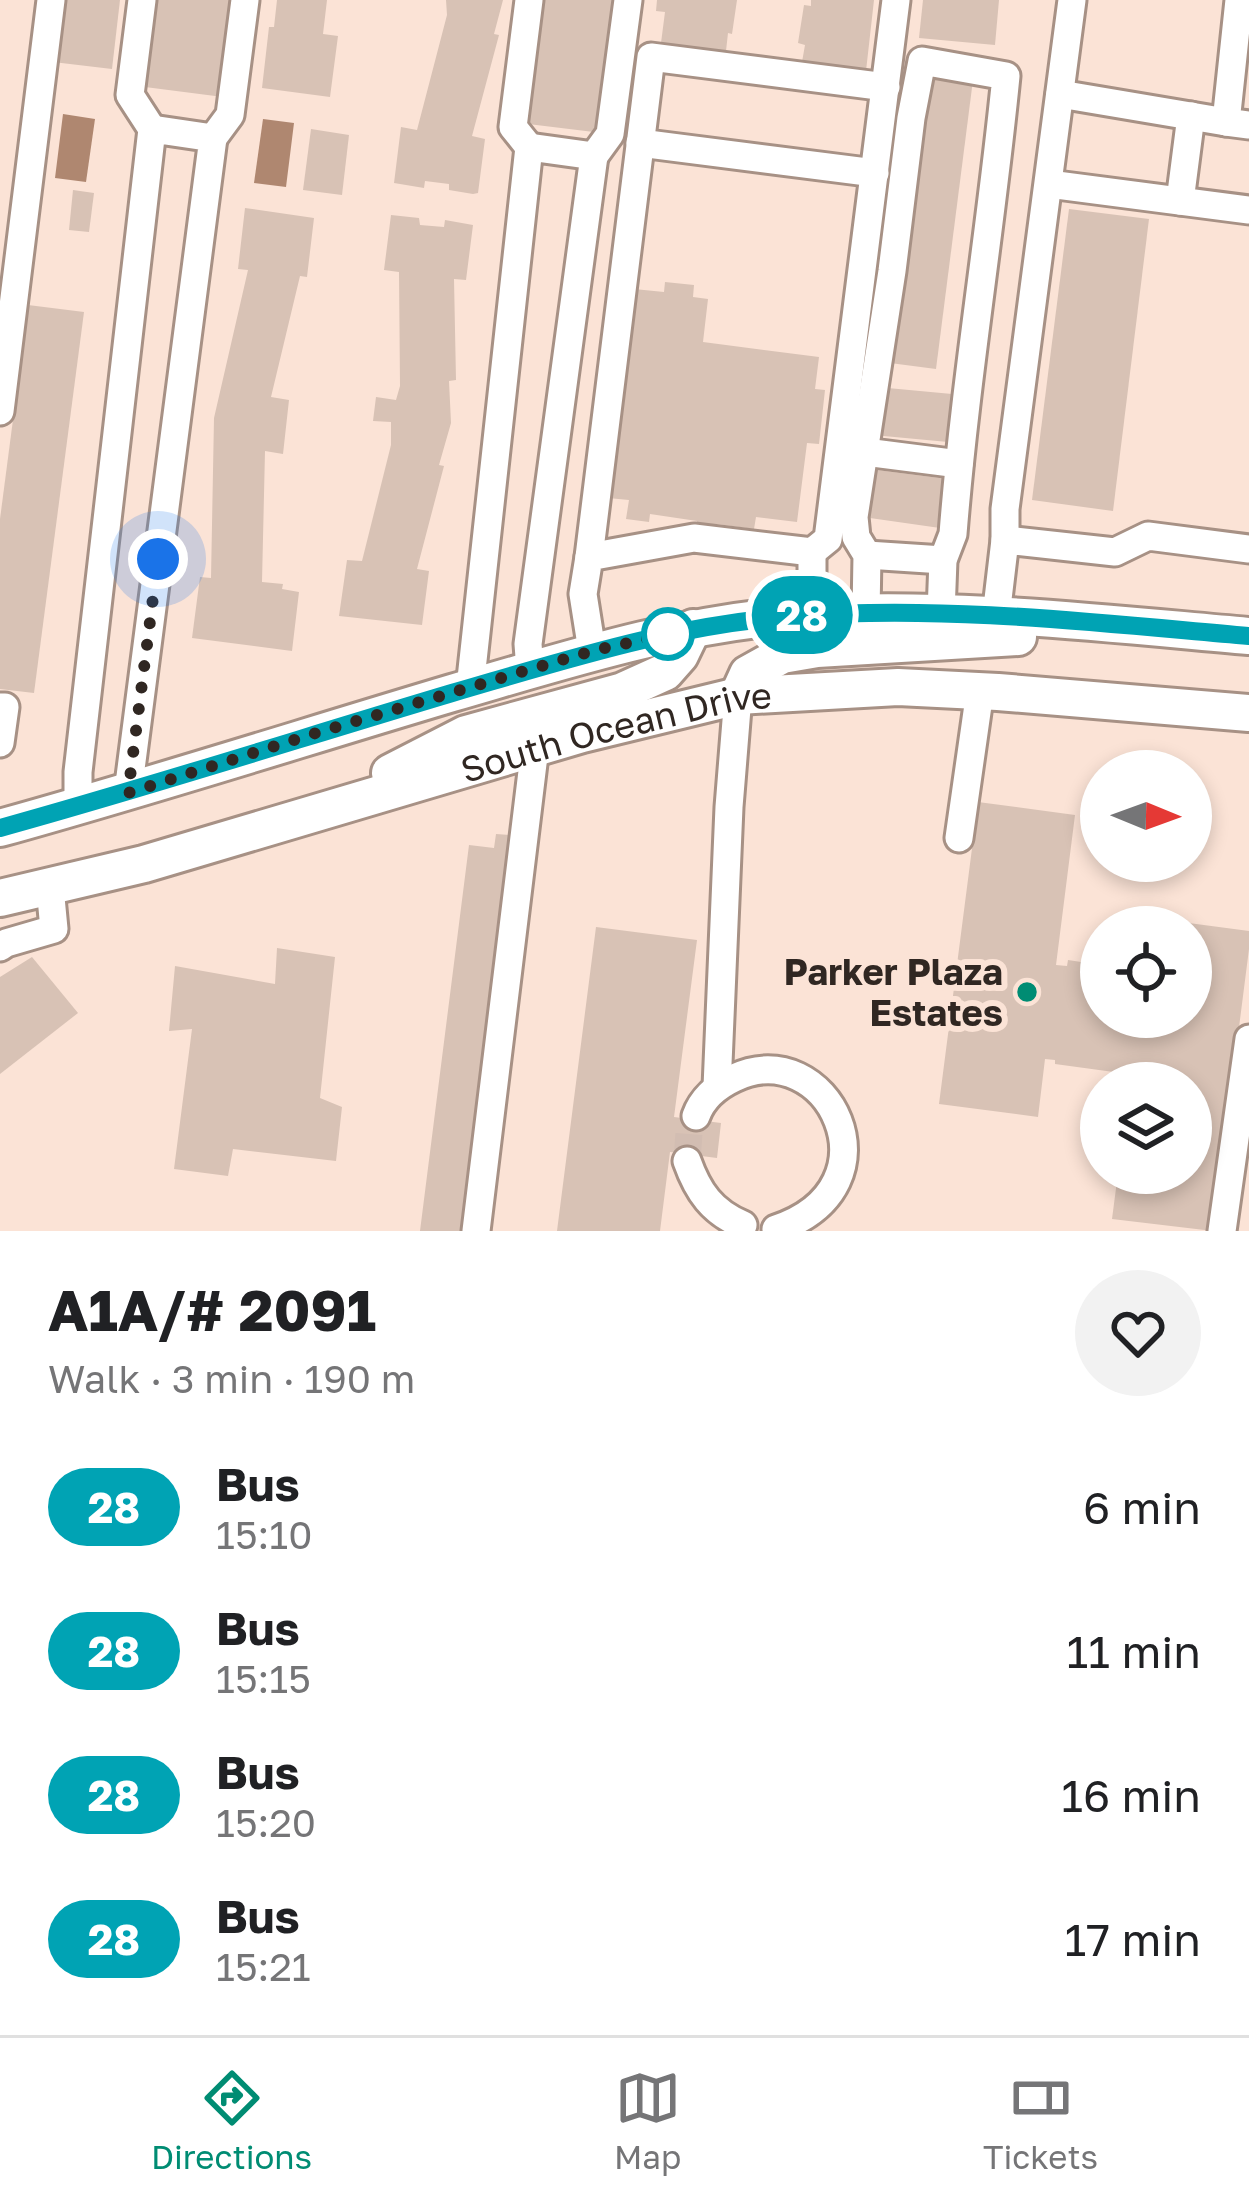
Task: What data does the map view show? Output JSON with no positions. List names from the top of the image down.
{
  "streets": {
    "main road": ["South Ocean Drive"]
  },
  "places": ["Parker Plaza Estates"],
  "lines": ["bus line 28"],
  "north": "right",
  "page": {
    "on_map": "28",
    "heading": ["A1A/# 2091", "Walk · 3 min · 190 m"],
    "list": [
      {
        "mark": "28",
        "name": "Bus",
        "note": "15:10",
        "value": "6 min"
      },
      {
        "mark": "28",
        "name": "Bus",
        "note": "15:15",
        "value": "11 min"
      },
      {
        "mark": "28",
        "name": "Bus",
        "note": "15:20",
        "value": "16 min"
      },
      {
        "mark": "28",
        "name": "Bus",
        "note": "15:21",
        "value": "17 min"
      }
    ],
    "tabs": ["Directions", "Map", "Tickets"]
  }
}
